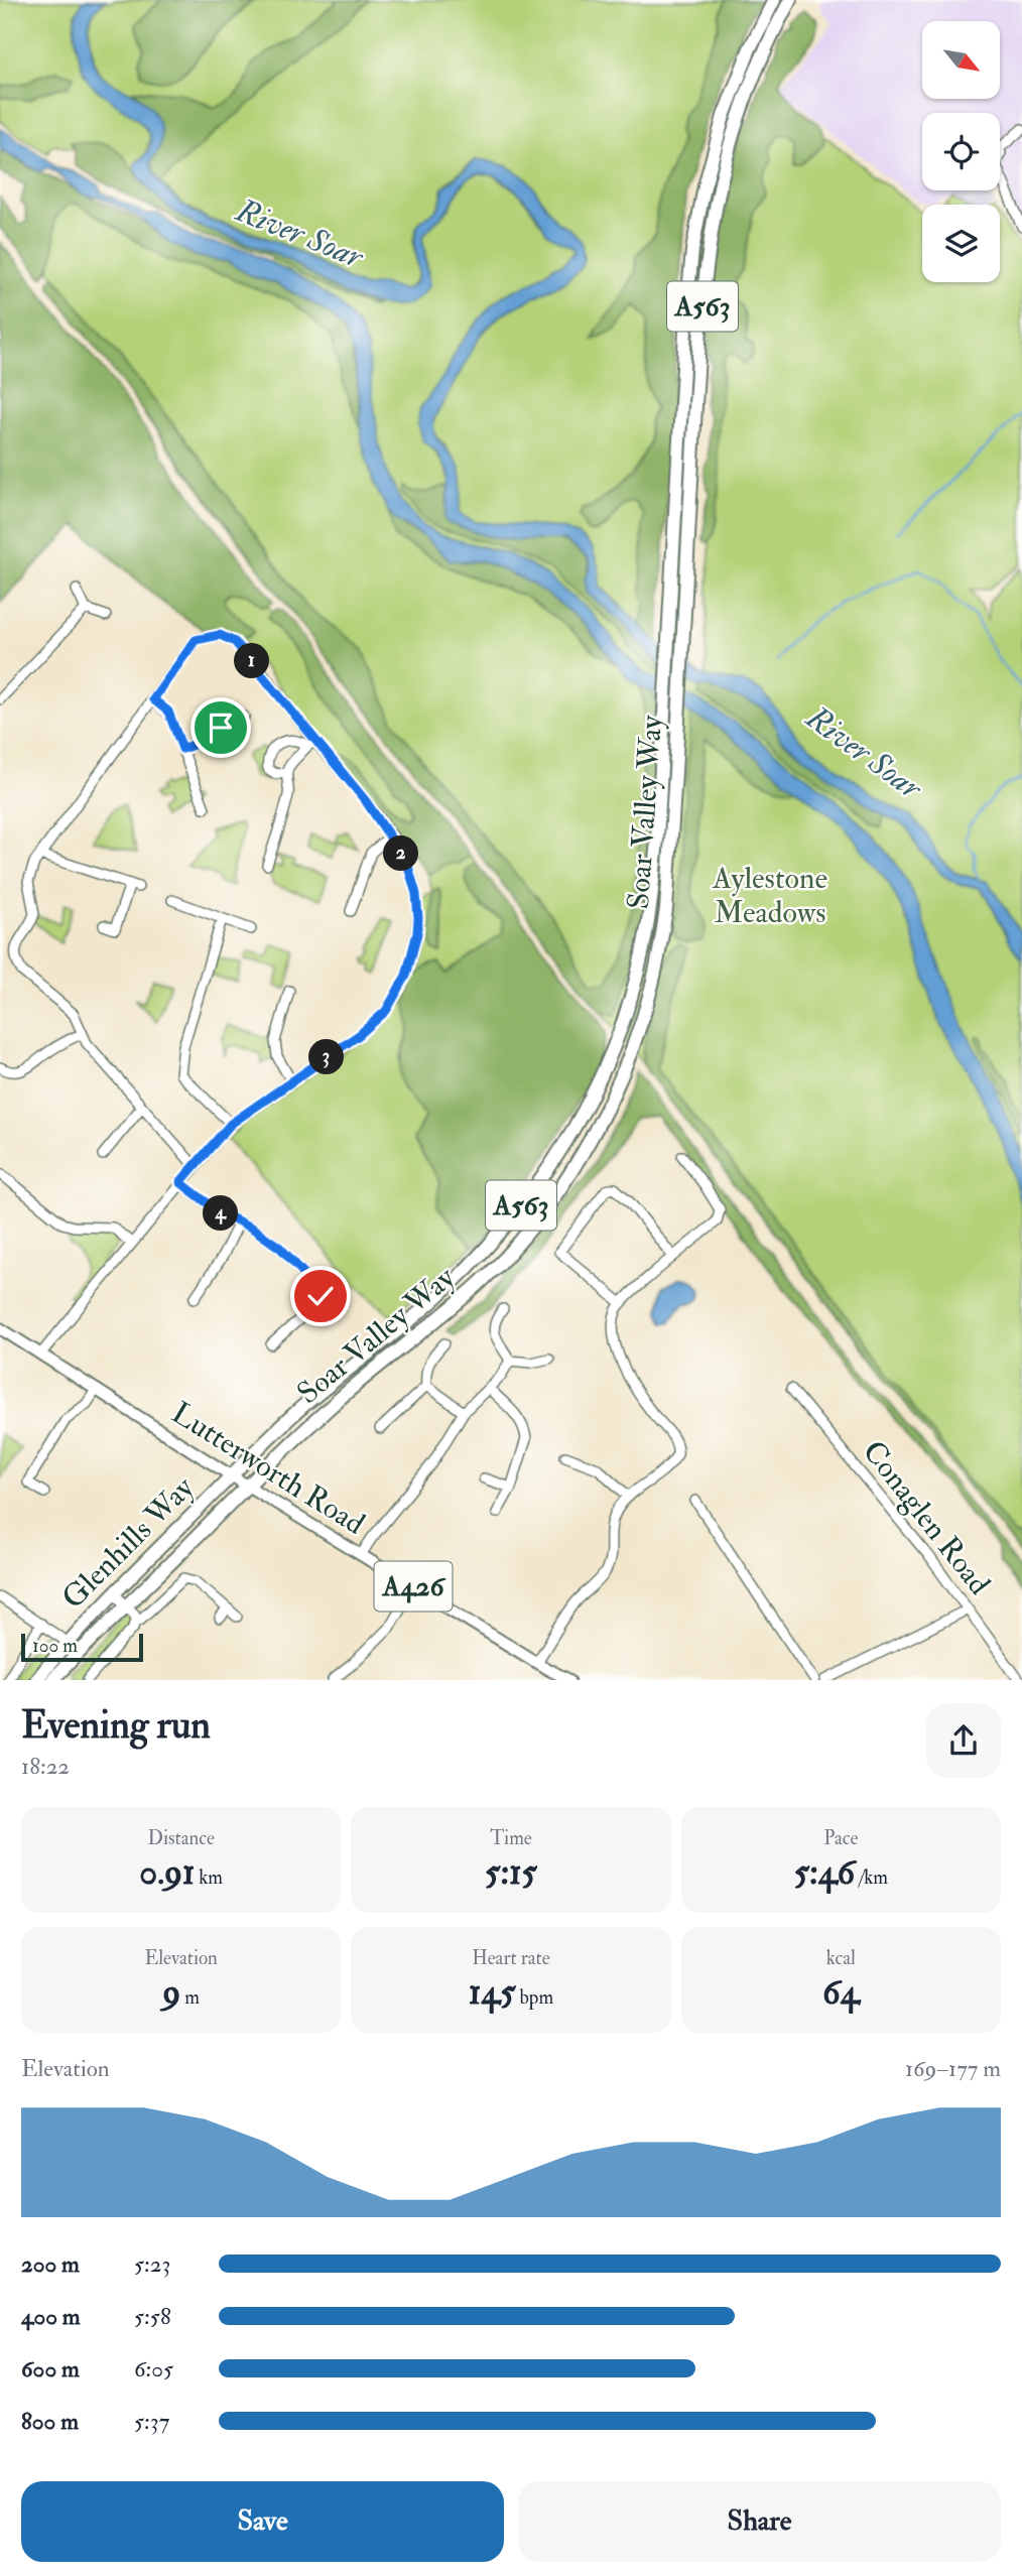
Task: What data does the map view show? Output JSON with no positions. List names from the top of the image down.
{
  "streets": {
    "highway": ["A563", "Soar Valley Way", "Glenhills Way"],
    "main road": ["Lutterworth Road", "A426"],
    "street": ["Conaglen Road"]
  },
  "crossings": [
    ["Soar Valley Way", "Lutterworth Road"],
    ["Soar Valley Way", "Glenhills Way"],
    ["Lutterworth Road", "Glenhills Way"]
  ],
  "water": ["River Soar"],
  "parks": ["Aylestone Meadows"],
  "scale_bar": "100 m",
  "north": "bottom right",
  "page": {
    "pins": [
      "1",
      "2",
      "3",
      "4"
    ],
    "scale": "100 m",
    "heading": ["Evening run", "18:22"],
    "stats": [
      ["Distance", "0.91 km"],
      ["Time", "5:15"],
      ["Pace", "5:46 /km"],
      ["Elevation", "9 m"],
      ["Heart rate", "145 bpm"],
      ["kcal", "64"]
    ],
    "chart": ["Elevation", "169–177 m"],
    "list": [
      {
        "name": "200 m",
        "note": "5:23"
      },
      {
        "name": "400 m",
        "note": "5:58"
      },
      {
        "name": "600 m",
        "note": "6:05"
      },
      {
        "name": "800 m",
        "note": "5:37"
      }
    ],
    "buttons": ["Save", "Share"]
  }
}
